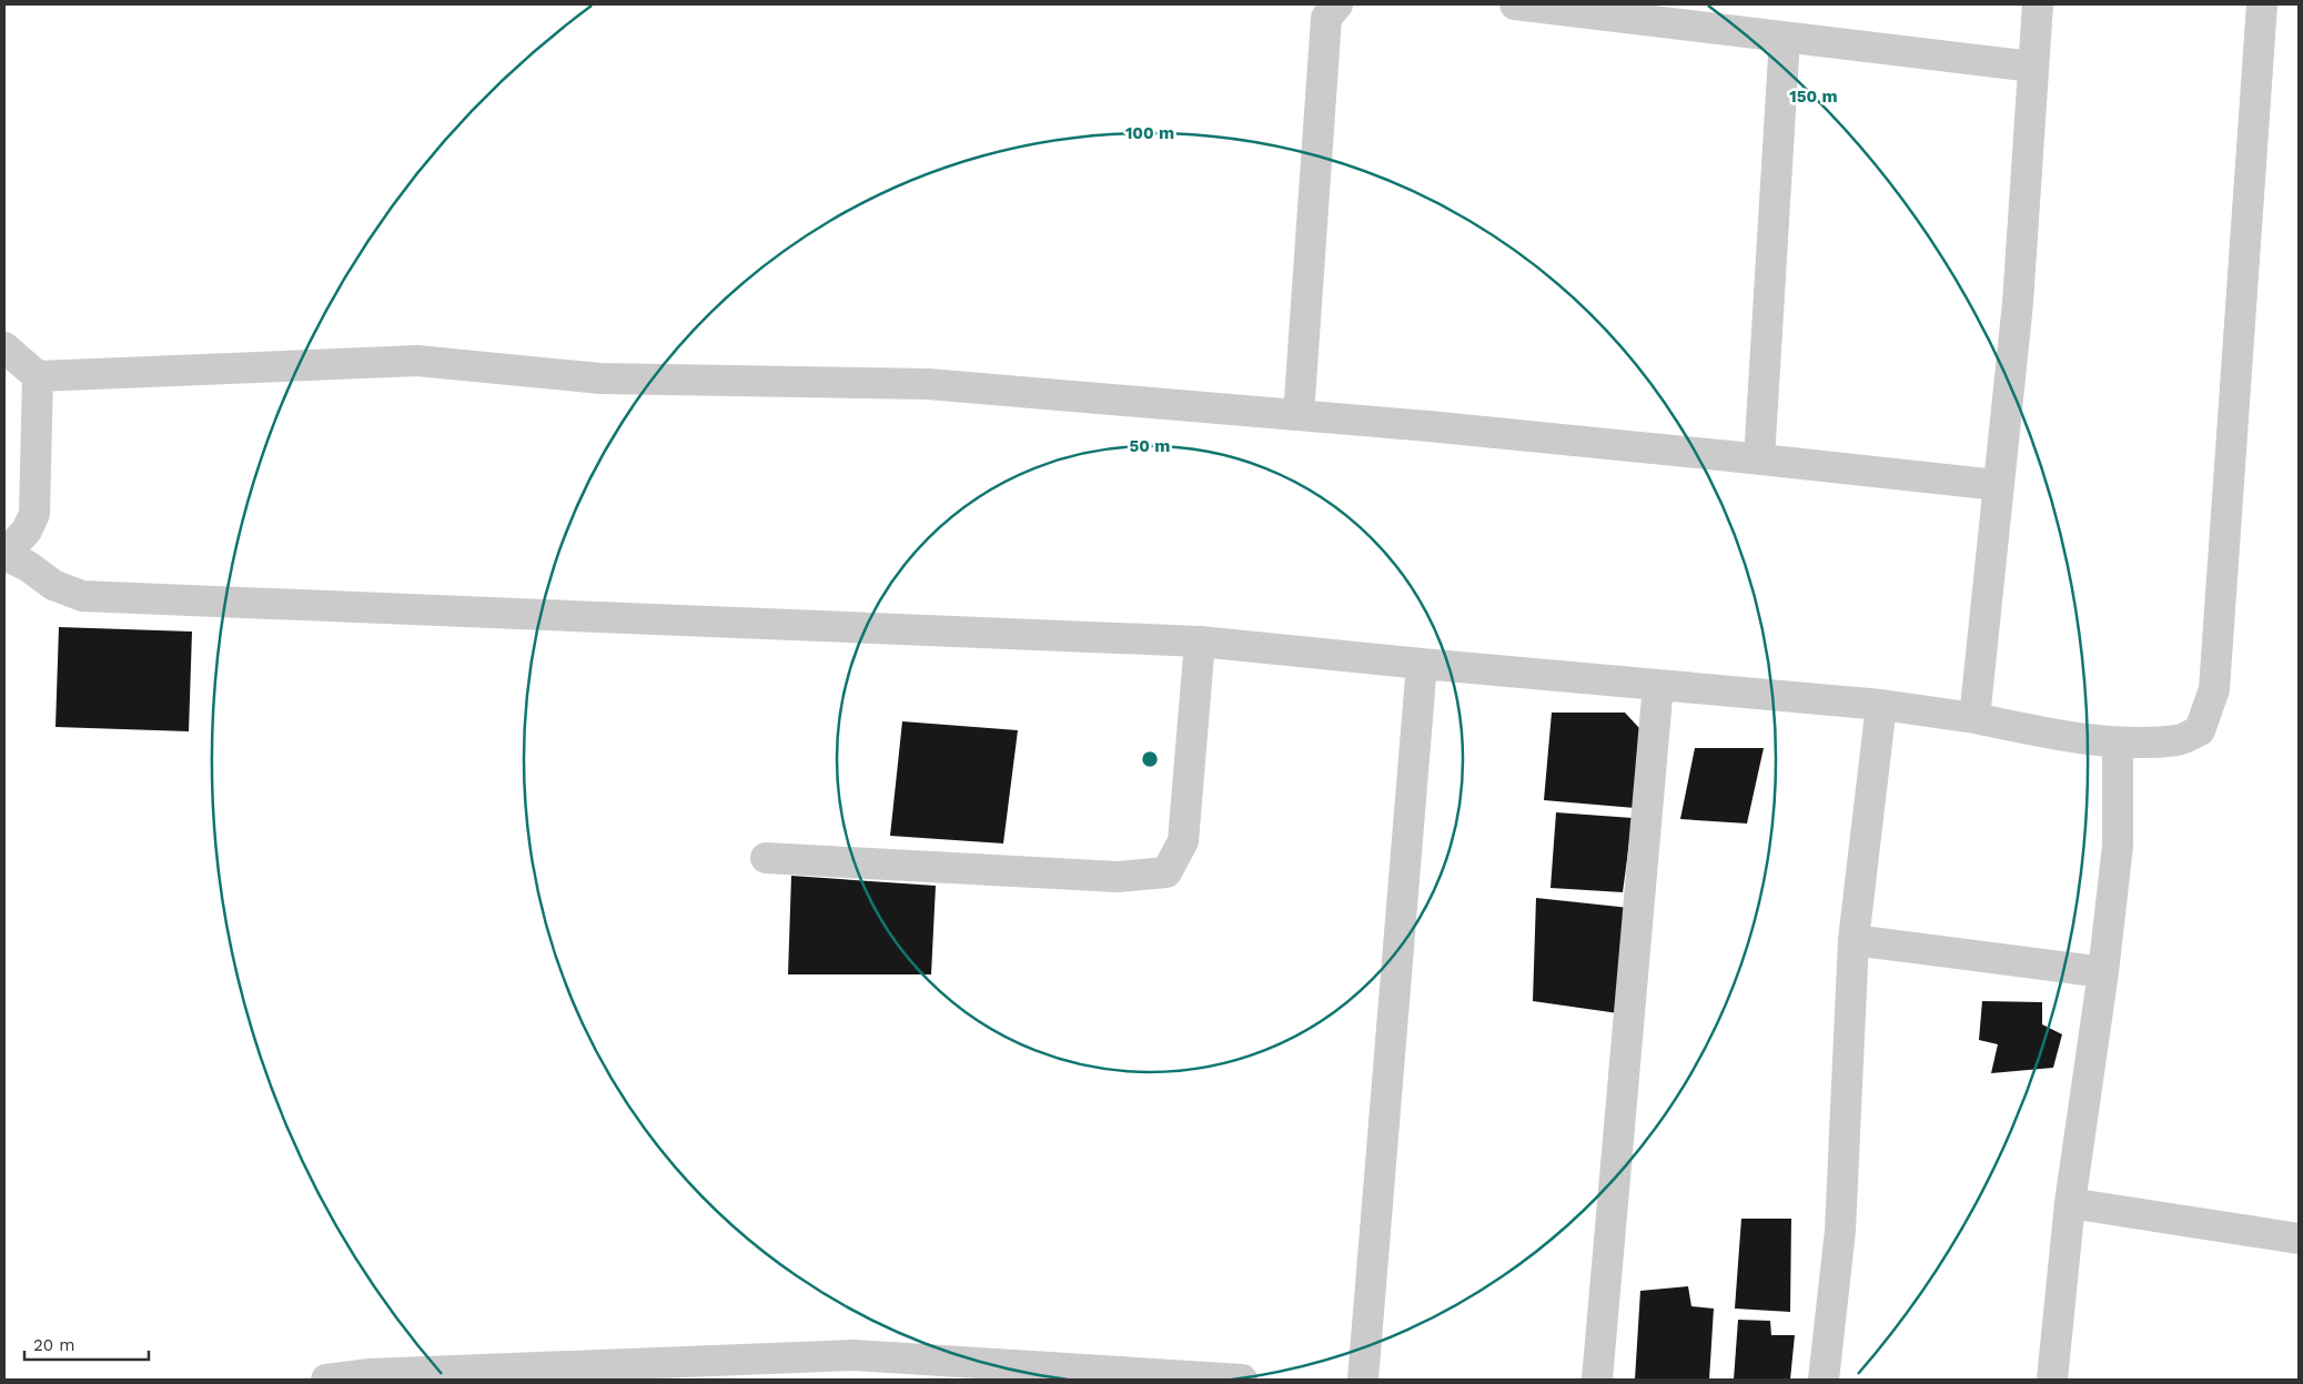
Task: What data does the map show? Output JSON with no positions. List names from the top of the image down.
{
  "scale_bar": "20 m",
  "rings": ["150 m", "100 m", "50 m"]
}
